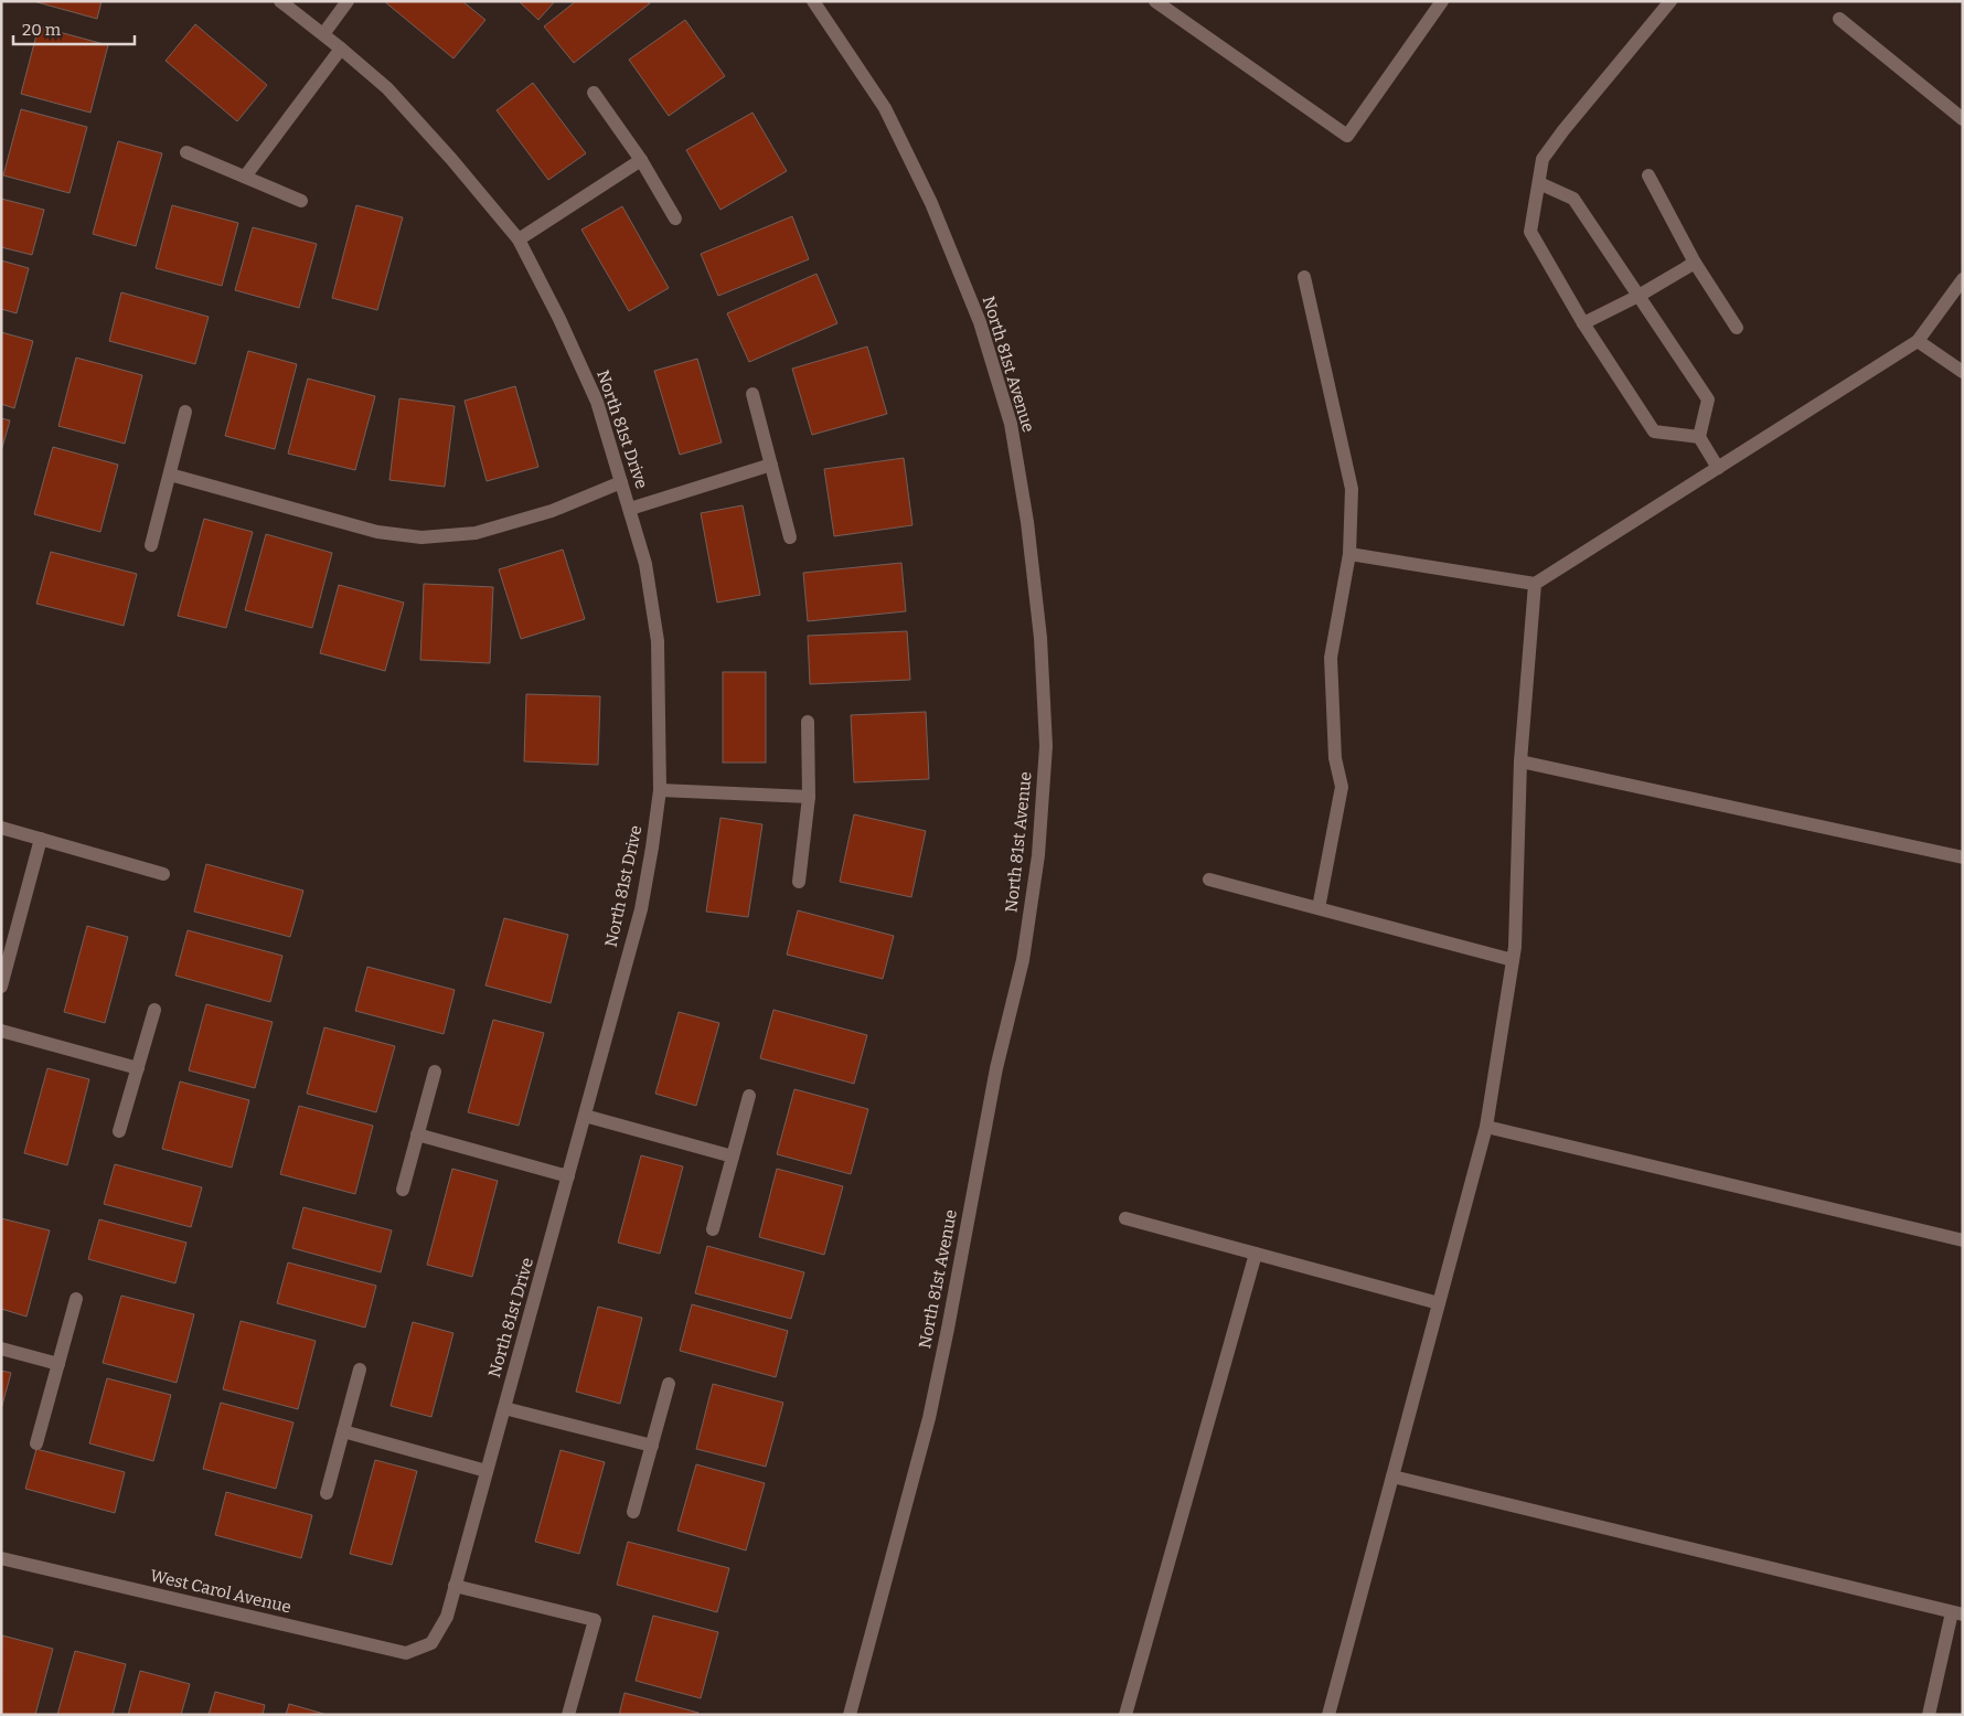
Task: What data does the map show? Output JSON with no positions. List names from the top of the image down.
{
  "streets": {
    "street": ["North 81st Avenue", "North 81st Drive", "West Carol Avenue"]
  },
  "crossings": [
    ["North 81st Drive", "West Carol Avenue"]
  ],
  "scale_bar": "20 m"
}
